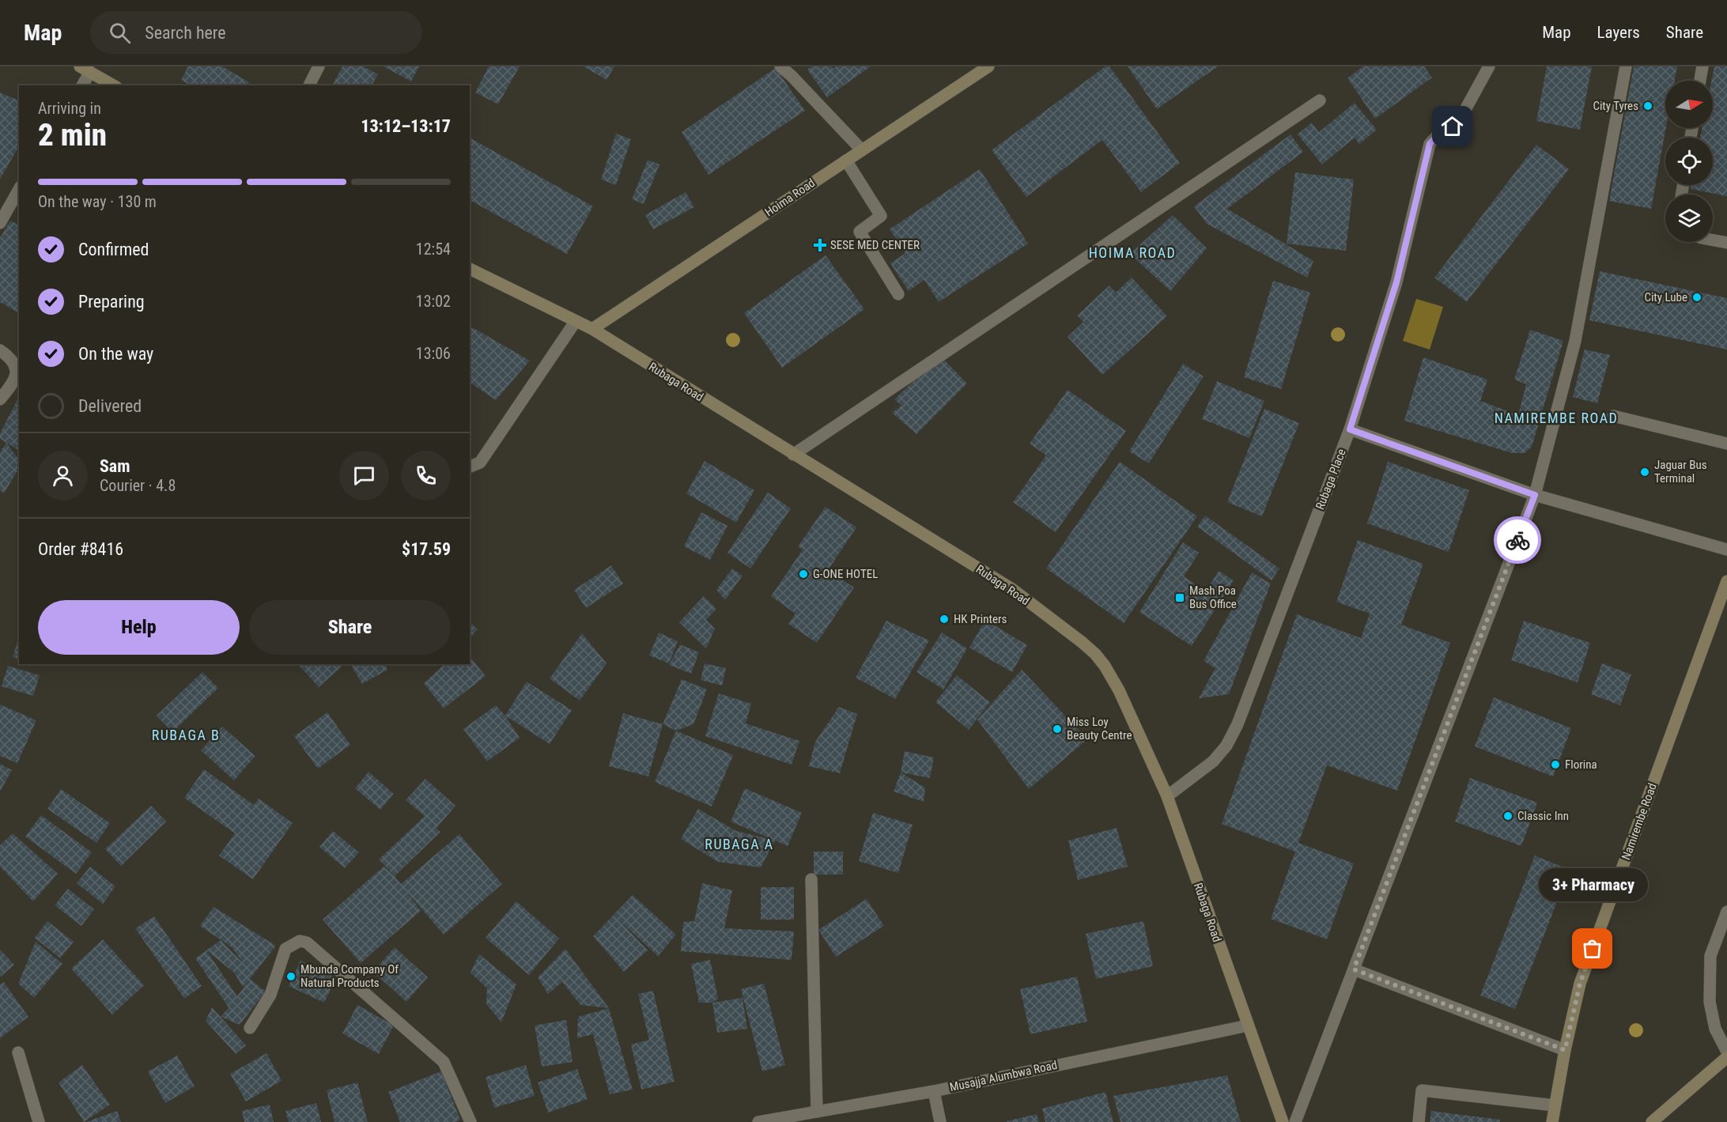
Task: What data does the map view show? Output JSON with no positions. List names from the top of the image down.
{
  "streets": {
    "main road": ["Hoima Road", "Rubaga Road", "Namirembe Road"],
    "street": ["Rubaga Place", "Musajja Alumbwa Road"]
  },
  "crossings": [
    ["Hoima Road", "Rubaga Road"],
    ["Rubaga Road", "Rubaga Place"],
    ["Rubaga Road", "Musajja Alumbwa Road"]
  ],
  "districts": [
    "HOIMA ROAD",
    "NAMIREMBE ROAD",
    "RUBAGA B",
    "RUBAGA A"
  ],
  "places": {
    "other": [
      "City Tyres",
      "City Lube",
      "Jaguar Bus Terminal",
      "G-ONE HOTEL",
      "HK Printers",
      "Miss Loy Beauty Centre",
      "Florina",
      "Classic Inn",
      "3+ Pharmacy",
      "Mbunda Company Of Natural Products"
    ],
    "health": ["SESE MED CENTER"],
    "transit": ["Mash Poa Bus Office"]
  },
  "north": "right",
  "page": {
    "header": "Map",
    "search": "Search here",
    "nav": ["Map", "Layers", "Share"],
    "heading": ["2 min", "Arriving in", "13:12–13:17"],
    "panel": [
      "Sam",
      "Courier · 4.8",
      "Order #8416",
      "$17.59"
    ],
    "bar": "On the way · 130 m",
    "list": [
      ["Confirmed", "12:54"],
      ["Preparing", "13:02"],
      ["On the way", "13:06"],
      "Delivered"
    ],
    "buttons": ["Help", "Share"],
    "bubble": "3+ Pharmacy"
  }
}
